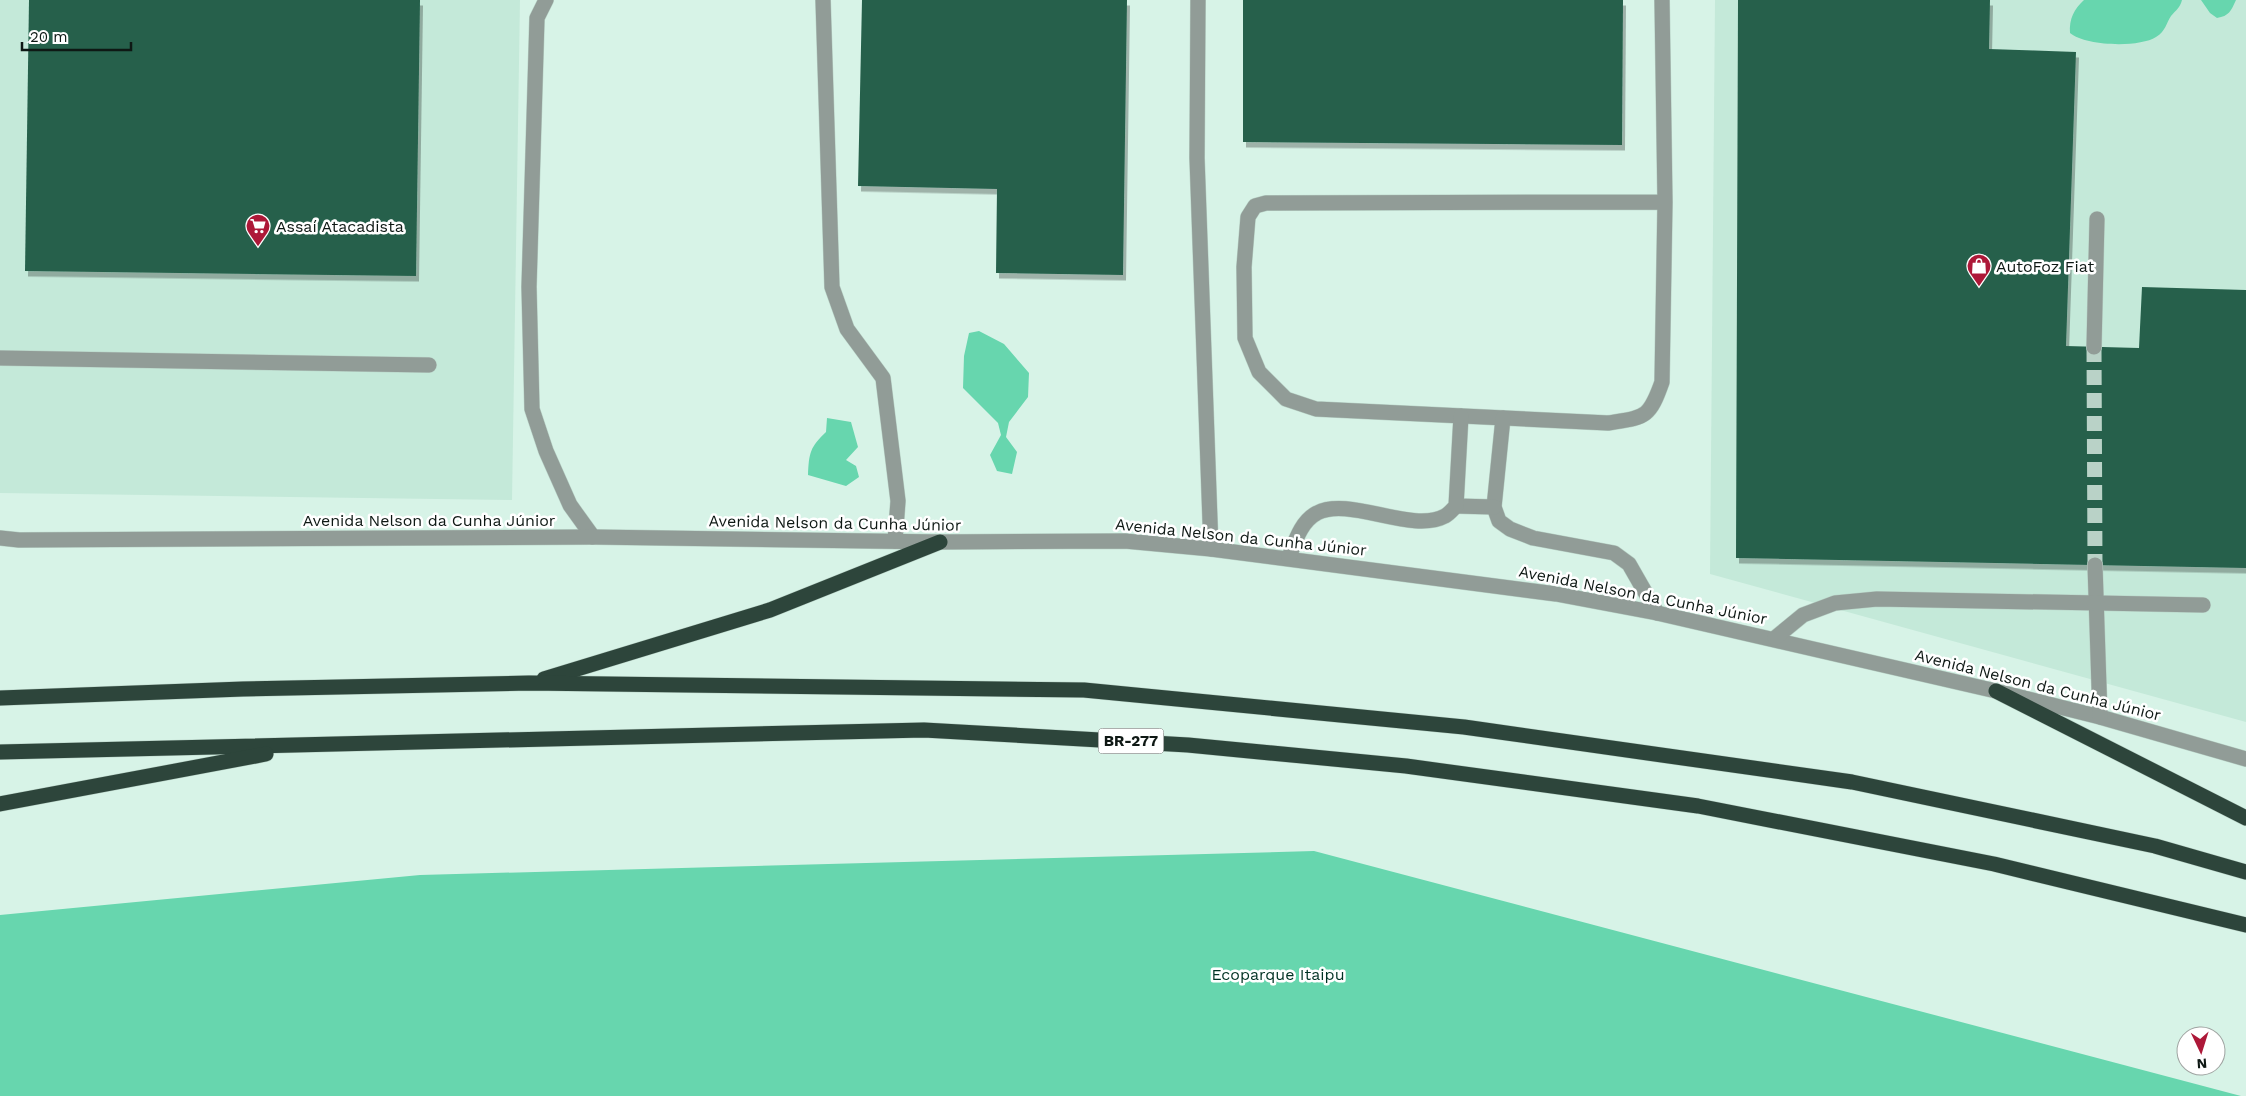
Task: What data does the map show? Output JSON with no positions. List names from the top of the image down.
{
  "streets": {
    "highway": ["BR-277"],
    "street": ["Avenida Nelson da Cunha Júnior"]
  },
  "parks": ["Ecoparque Itaipu"],
  "places": {
    "supermarket": ["Assaí Atacadista"],
    "shop": ["AutoFoz Fiat"]
  },
  "scale_bar": "20 m",
  "north": "bottom"
}
